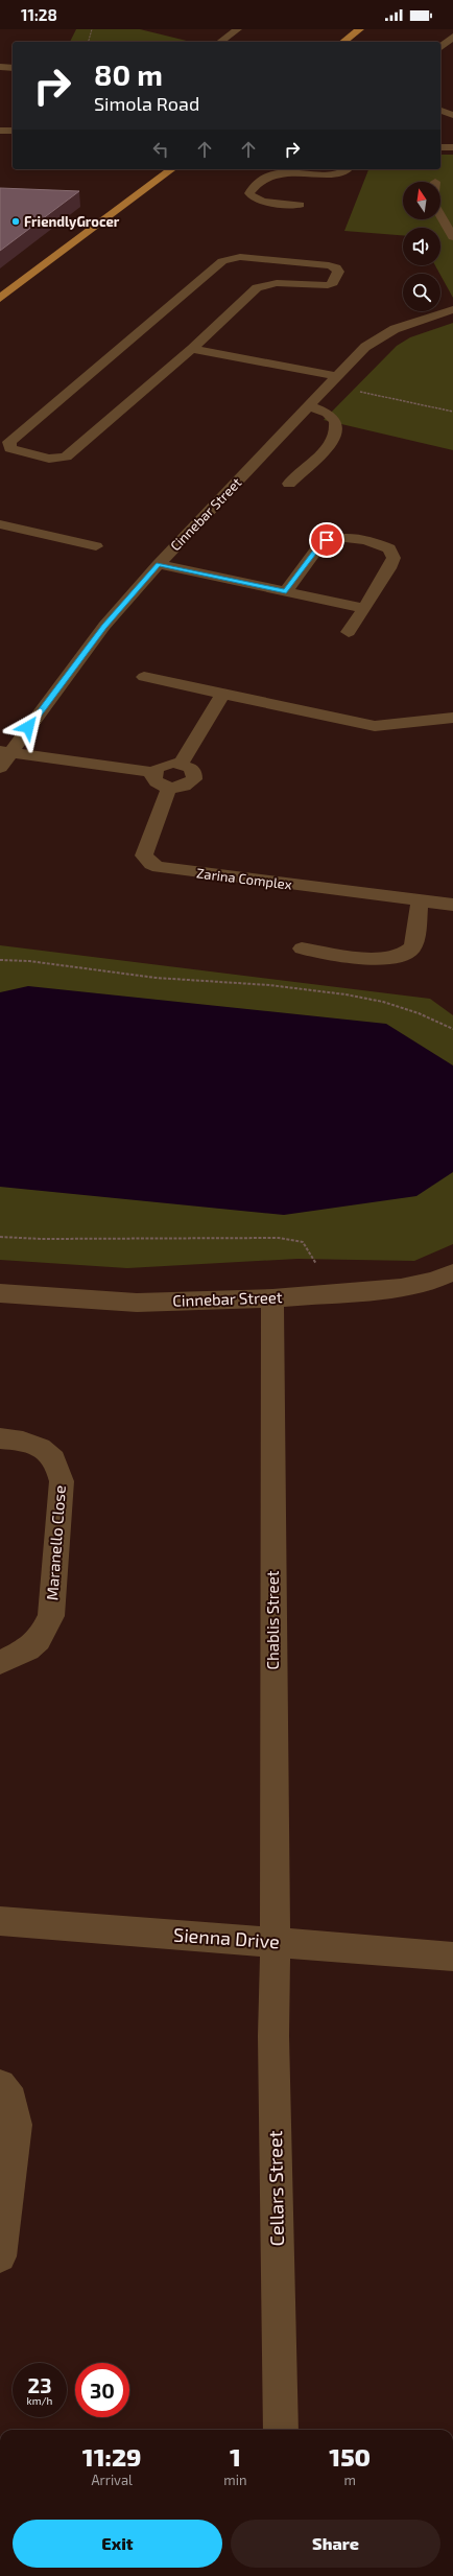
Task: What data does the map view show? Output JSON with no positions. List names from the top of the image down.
{
  "streets": {
    "street": [
      "Cinnebar Street",
      "Zarina Complex",
      "Maranello Close",
      "Chablis Street",
      "Sienna Drive",
      "Cellars Street"
    ]
  },
  "crossings": [
    ["Cinnebar Street", "Chablis Street"],
    ["Chablis Street", "Sienna Drive"],
    ["Chablis Street", "Cellars Street"],
    ["Sienna Drive", "Cellars Street"]
  ],
  "places": ["FriendlyGrocer"],
  "north": "top",
  "page": {
    "status": "11:28",
    "turn": ["80 m", "Simola Road"],
    "speed": "23 km/h",
    "limit": "30",
    "eta": [
      "11:29",
      "Arrival",
      "1",
      "min",
      "150",
      "m"
    ],
    "buttons": ["Exit", "Share"]
  }
}
